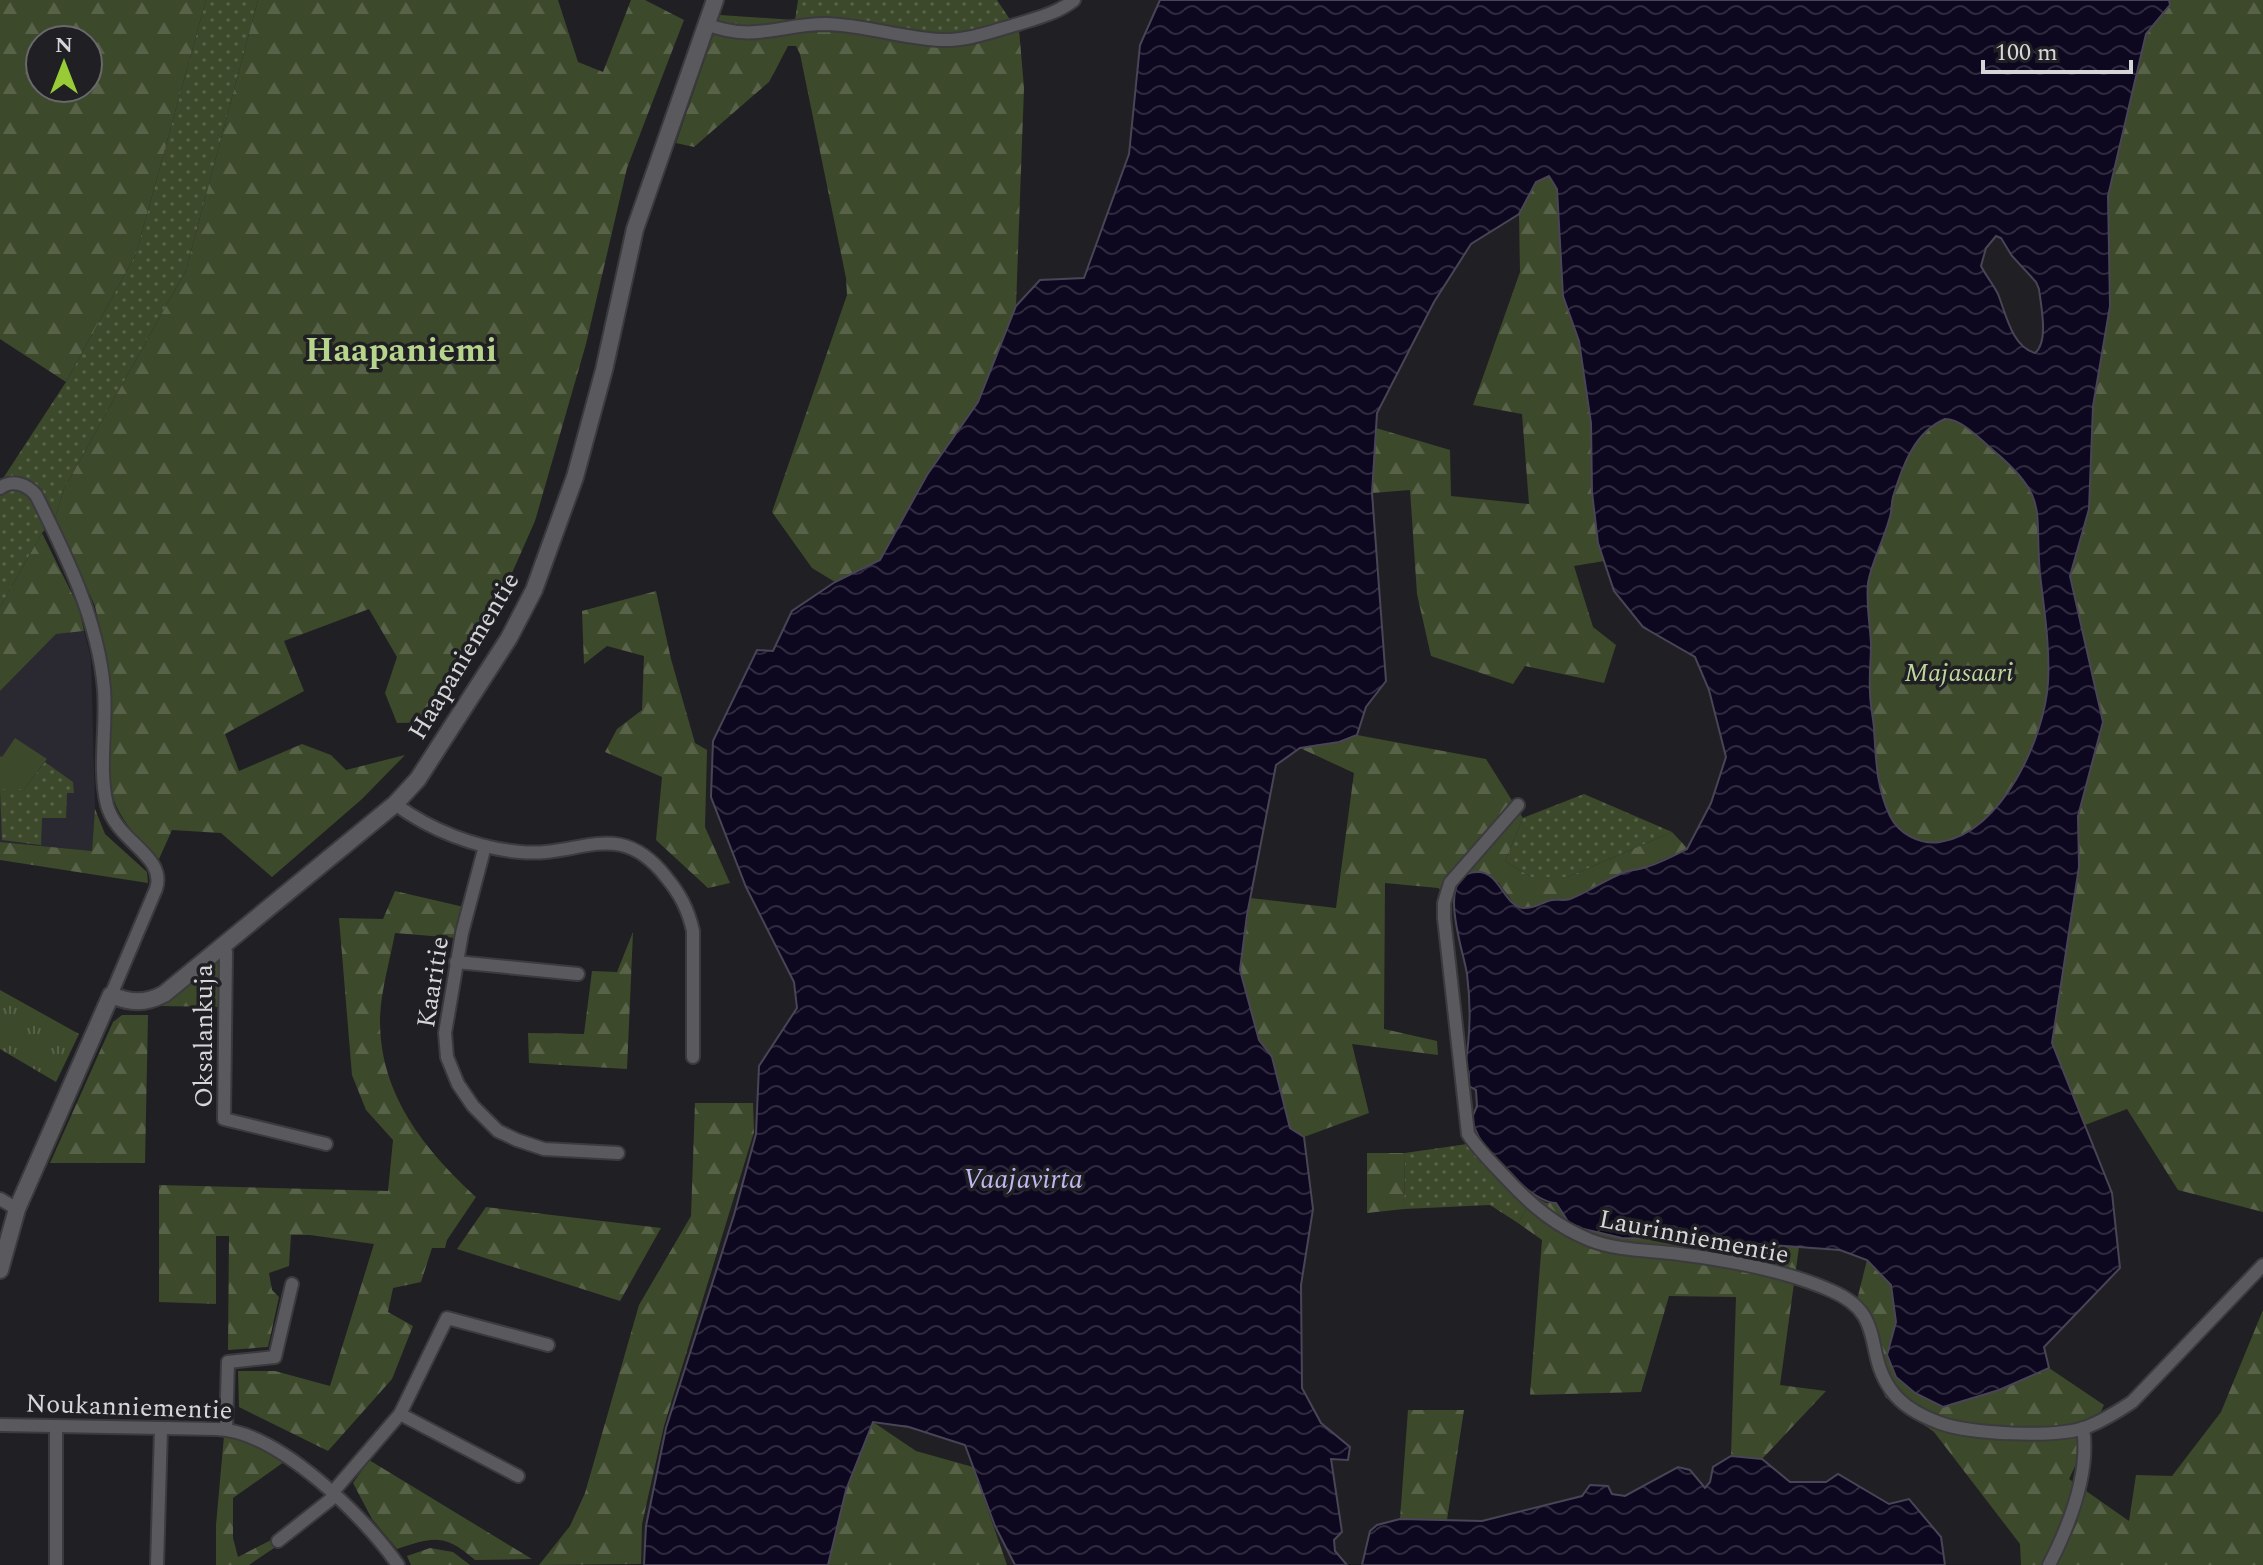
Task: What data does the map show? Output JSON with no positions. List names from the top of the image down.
{
  "streets": {
    "street": [
      "Haapaniementie",
      "Kaaritie",
      "Oksalankuja",
      "Laurinniementie",
      "Noukanniementie"
    ]
  },
  "crossings": [
    ["Haapaniementie", "Oksalankuja"]
  ],
  "districts": ["Haapaniemi"],
  "water": ["Vaajavirta"],
  "parks": ["Majasaari"],
  "scale_bar": "100 m",
  "north": "top"
}
